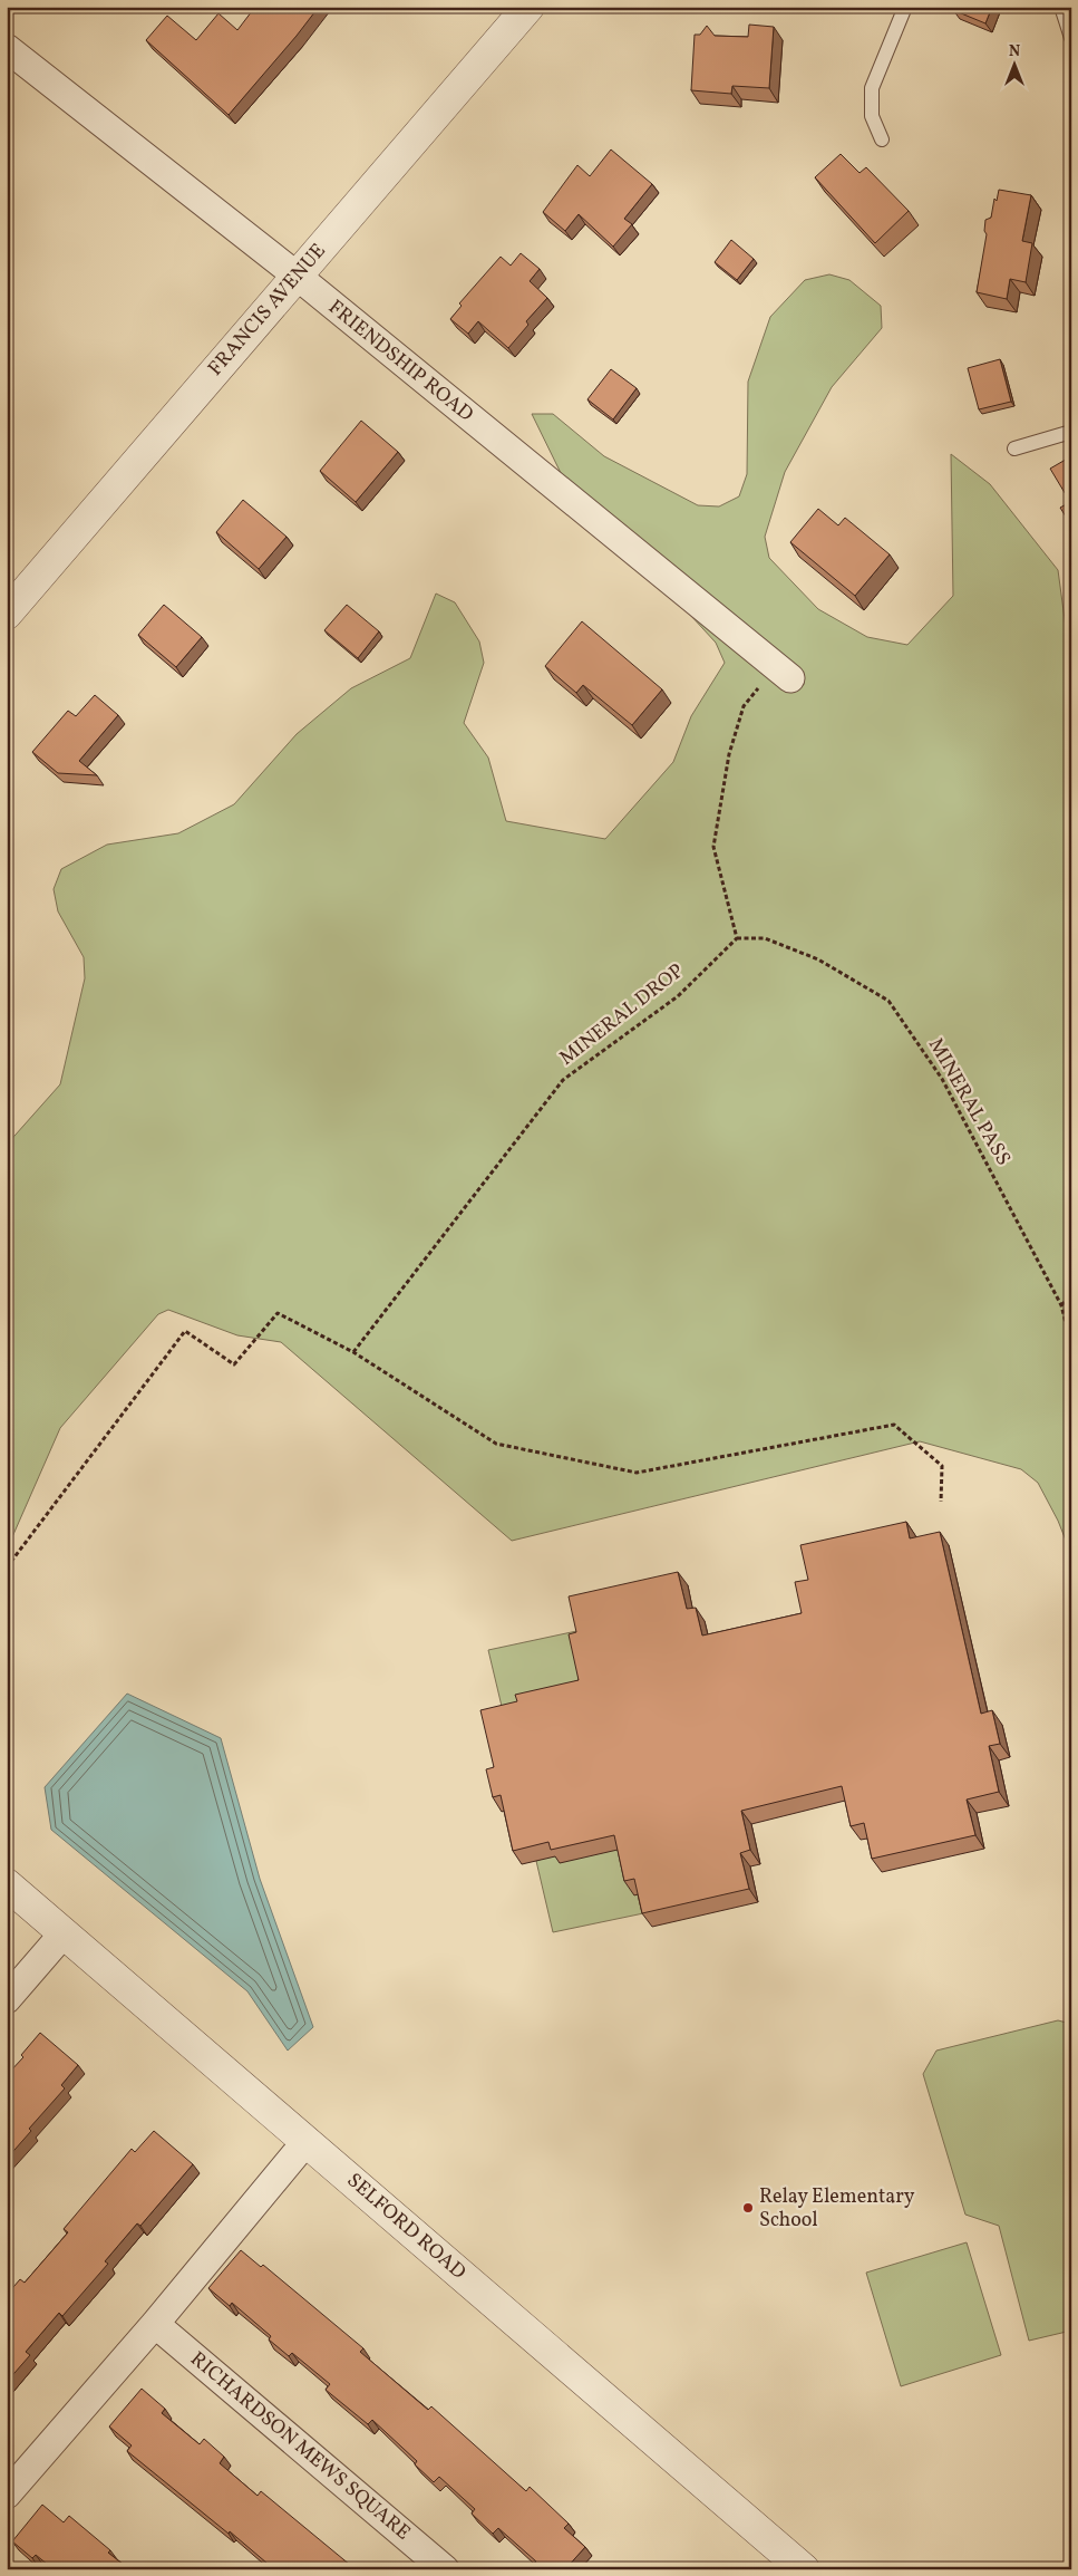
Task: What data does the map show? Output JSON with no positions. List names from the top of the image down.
{
  "streets": {
    "street": [
      "FRANCIS AVENUE",
      "FRIENDSHIP ROAD",
      "SELFORD ROAD",
      "RICHARDSON MEWS SQUARE"
    ],
    "path": ["MINERAL DROP", "MINERAL PASS"]
  },
  "crossings": [
    ["FRANCIS AVENUE", "FRIENDSHIP ROAD"],
    ["MINERAL DROP", "MINERAL PASS"]
  ],
  "places": ["Relay Elementary School"],
  "north": "top"
}
